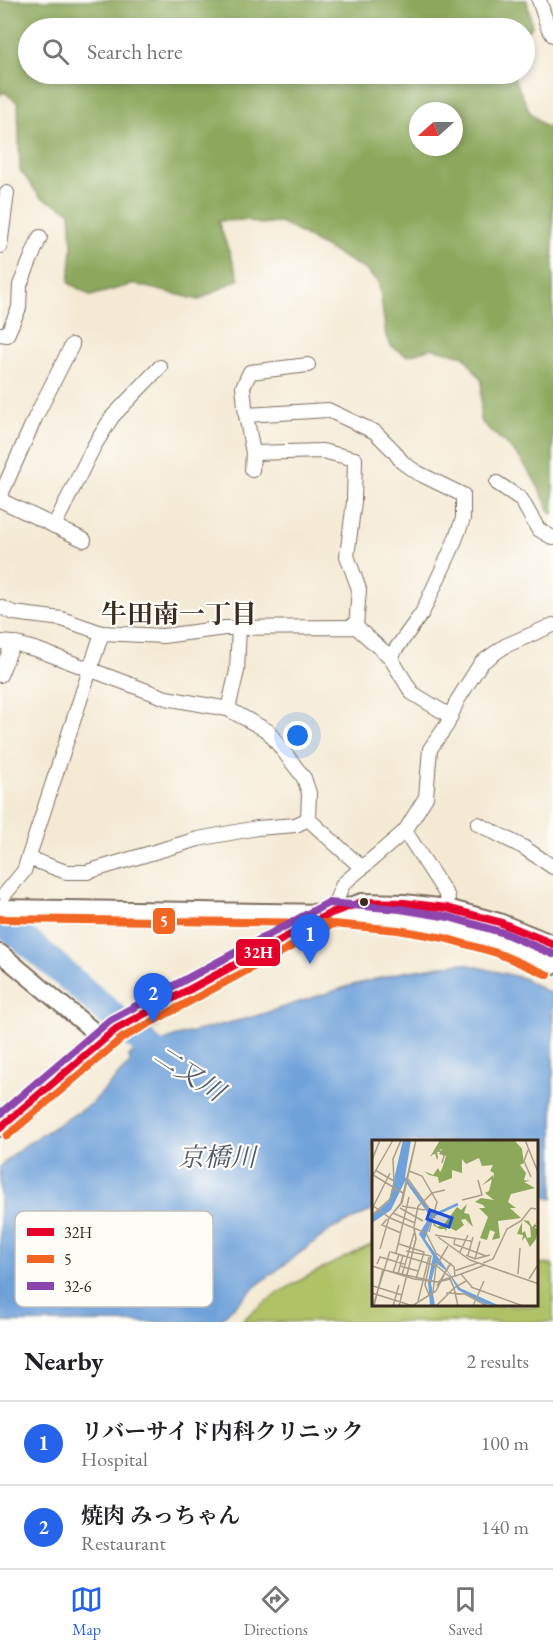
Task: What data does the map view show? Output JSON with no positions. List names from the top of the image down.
{
  "districts": ["牛田南一丁目"],
  "water": ["二又川", "京橋川"],
  "lines": ["transit line 32H", "transit line 32-6", "transit line 5"],
  "legend": ["32H", "5", "32-6"],
  "north": "left",
  "page": {
    "search": "Search here",
    "pins": ["1", "2"],
    "heading": ["Nearby", "2 results"],
    "list": [
      {
        "mark": "1",
        "name": "リバーサイド内科クリニック",
        "note": "Hospital",
        "value": "100 m"
      },
      {
        "mark": "2",
        "name": "焼肉 みっちゃん",
        "note": "Restaurant",
        "value": "140 m"
      }
    ],
    "nav": ["Map", "Directions", "Saved"]
  }
}
